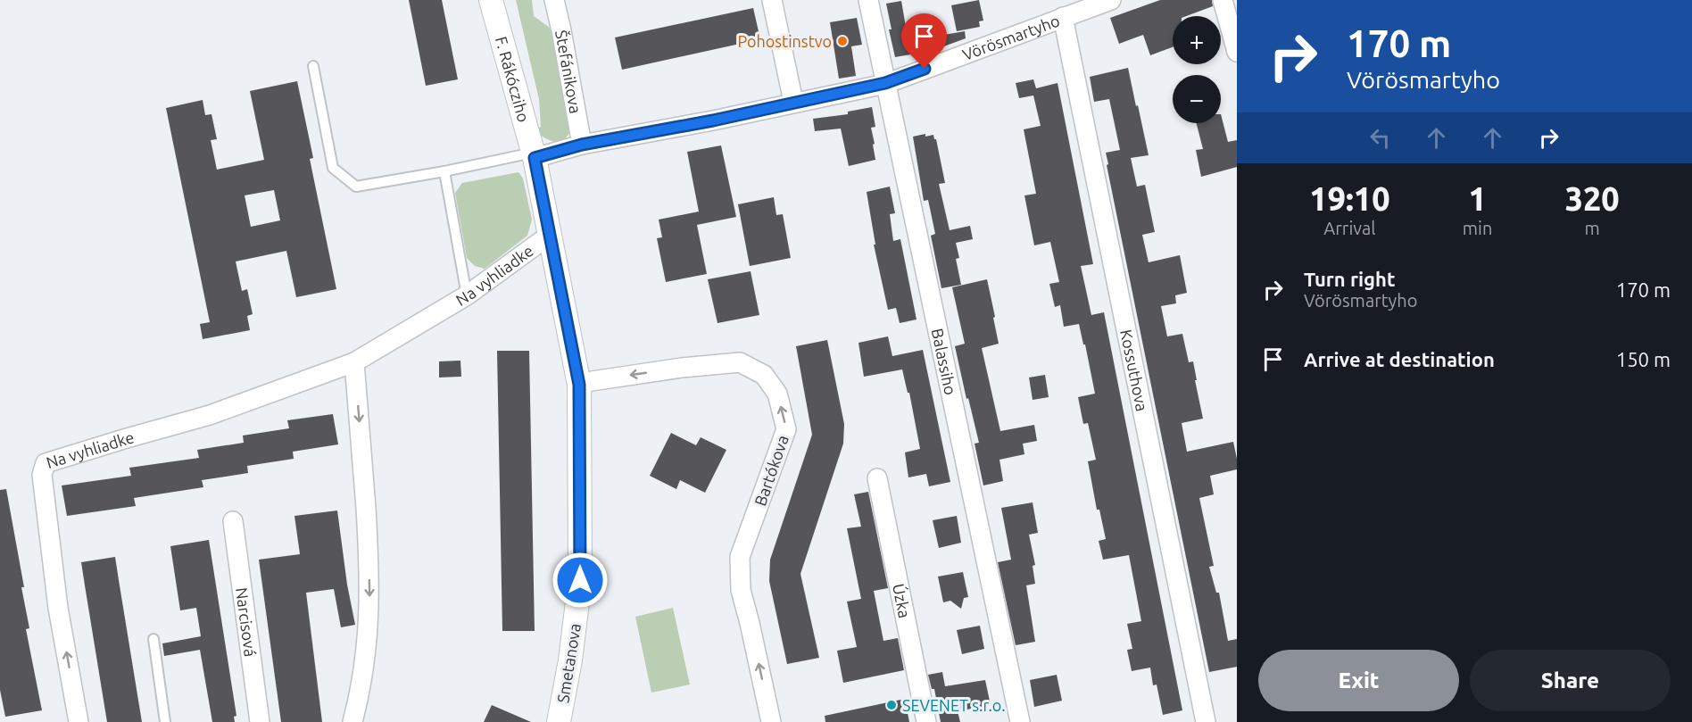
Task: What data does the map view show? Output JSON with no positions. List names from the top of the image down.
{
  "streets": {
    "street": [
      "Vörösmartyho",
      "Štefánikova",
      "F. Rákócziho",
      "Na vyhliadke",
      "Balassiho",
      "Kossuthova",
      "Bartókova",
      "Úzka",
      "Narcisová",
      "Smetanova"
    ]
  },
  "crossings": [
    ["Vörösmartyho", "Štefánikova"],
    ["Vörösmartyho", "F. Rákócziho"],
    ["Vörösmartyho", "Balassiho"],
    ["Vörösmartyho", "Kossuthova"],
    ["Vörösmartyho", "Smetanova"],
    ["F. Rákócziho", "Smetanova"],
    ["Na vyhliadke", "Smetanova"],
    ["Bartókova", "Smetanova"]
  ],
  "places": ["Pohostinstvo", "SEVENET s.r.o."],
  "page": {
    "turn": ["170 m", "Vörösmartyho"],
    "map_buttons": ["+", "−"],
    "eta": [
      "19:10",
      "Arrival",
      "1",
      "min",
      "320",
      "m"
    ],
    "list": [
      {
        "name": "Turn right",
        "note": "Vörösmartyho",
        "value": "170 m"
      },
      {
        "name": "Arrive at destination",
        "value": "150 m"
      }
    ],
    "buttons": ["Exit", "Share"]
  }
}
